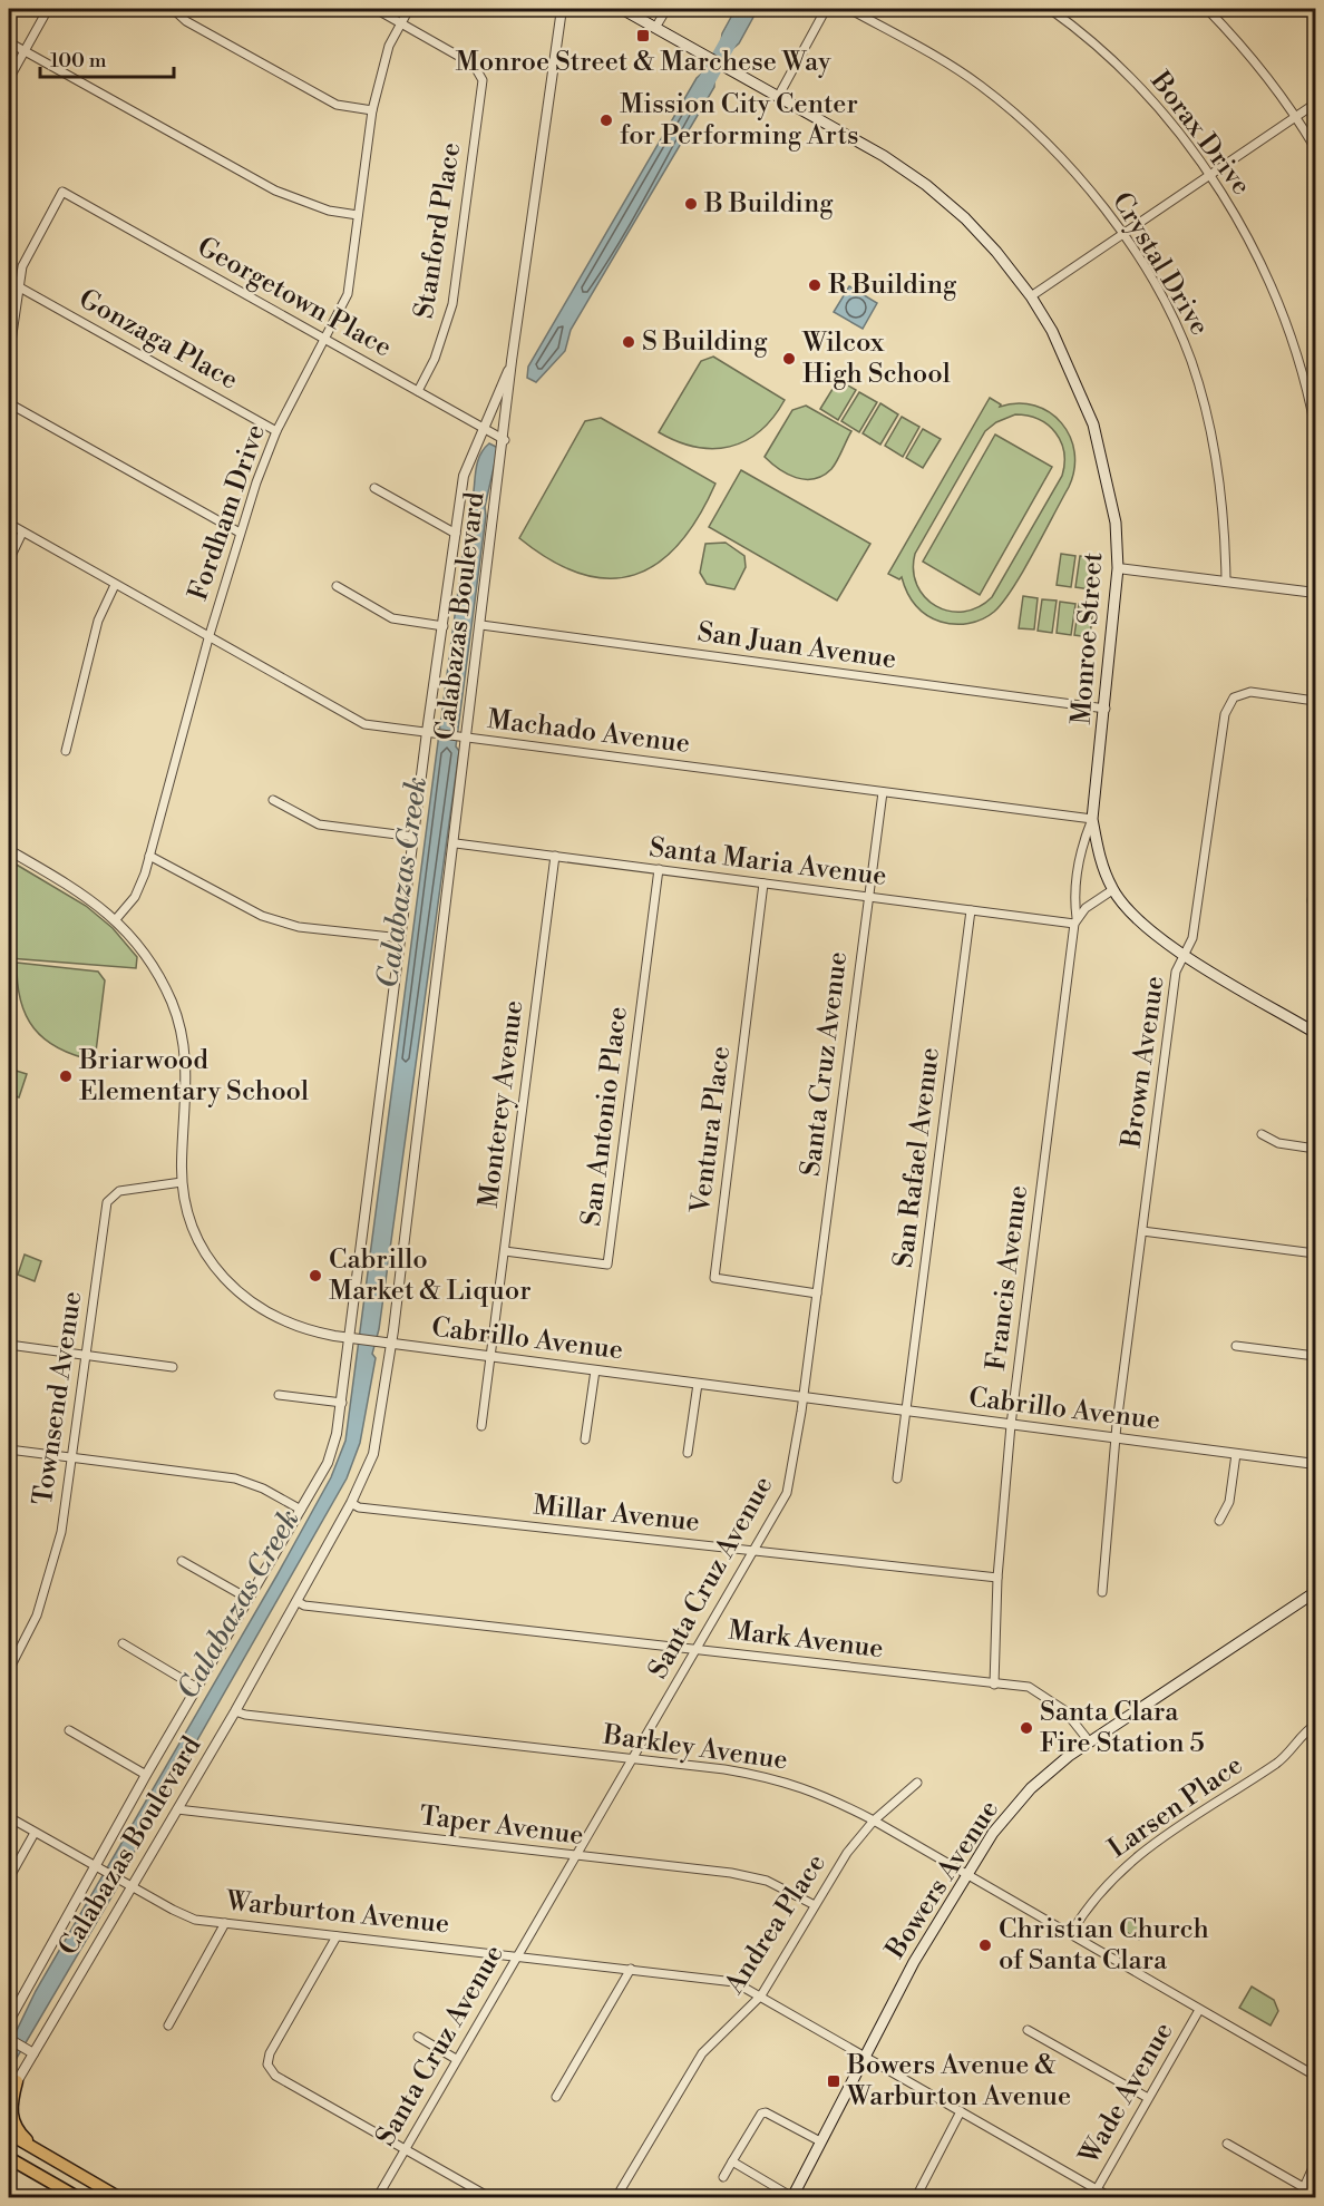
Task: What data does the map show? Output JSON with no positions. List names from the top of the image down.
{
  "streets": {
    "main road": ["Monroe Street", "Bowers Avenue"],
    "street": [
      "Borax Drive",
      "Stanford Place",
      "Crystal Drive",
      "Georgetown Place",
      "Gonzaga Place",
      "Fordham Drive",
      "Calabazas Boulevard",
      "San Juan Avenue",
      "Machado Avenue",
      "Santa Maria Avenue",
      "Brown Avenue",
      "Santa Cruz Avenue",
      "Monterey Avenue",
      "San Antonio Place",
      "Ventura Place",
      "San Rafael Avenue",
      "Francis Avenue",
      "Cabrillo Avenue",
      "Townsend Avenue",
      "Millar Avenue",
      "Mark Avenue",
      "Barkley Avenue",
      "Larsen Place",
      "Taper Avenue",
      "Warburton Avenue",
      "Andrea Place",
      "Wade Avenue"
    ]
  },
  "crossings": [
    ["Stanford Place", "Georgetown Place"],
    ["Stanford Place", "Fordham Drive"],
    ["Georgetown Place", "Gonzaga Place"],
    ["Georgetown Place", "Fordham Drive"],
    ["Georgetown Place", "Calabazas Boulevard"],
    ["Gonzaga Place", "Fordham Drive"],
    ["Fordham Drive", "Machado Avenue"],
    ["Fordham Drive", "Cabrillo Avenue"],
    ["Calabazas Boulevard", "San Juan Avenue"],
    ["Calabazas Boulevard", "Machado Avenue"],
    ["Calabazas Boulevard", "Santa Maria Avenue"],
    ["Calabazas Boulevard", "Cabrillo Avenue"],
    ["Calabazas Boulevard", "Millar Avenue"],
    ["Calabazas Boulevard", "Mark Avenue"],
    ["Calabazas Boulevard", "Barkley Avenue"],
    ["Calabazas Boulevard", "Taper Avenue"],
    ["Calabazas Boulevard", "Warburton Avenue"],
    ["Monroe Street", "San Juan Avenue"],
    ["Monroe Street", "Machado Avenue"],
    ["Monroe Street", "Brown Avenue"],
    ["Monroe Street", "Francis Avenue"],
    ["Machado Avenue", "Santa Cruz Avenue"],
    ["Machado Avenue", "Francis Avenue"],
    ["Santa Maria Avenue", "Santa Cruz Avenue"],
    ["Santa Maria Avenue", "Monterey Avenue"],
    ["Santa Maria Avenue", "San Antonio Place"],
    ["Santa Maria Avenue", "Ventura Place"],
    ["Santa Maria Avenue", "San Rafael Avenue"],
    ["Santa Maria Avenue", "Francis Avenue"],
    ["Brown Avenue", "Cabrillo Avenue"],
    ["Santa Cruz Avenue", "Ventura Place"],
    ["Santa Cruz Avenue", "Cabrillo Avenue"],
    ["Santa Cruz Avenue", "Millar Avenue"],
    ["Santa Cruz Avenue", "Mark Avenue"],
    ["Santa Cruz Avenue", "Barkley Avenue"],
    ["Santa Cruz Avenue", "Taper Avenue"],
    ["Santa Cruz Avenue", "Warburton Avenue"],
    ["Monterey Avenue", "San Antonio Place"],
    ["Monterey Avenue", "Cabrillo Avenue"],
    ["San Rafael Avenue", "Cabrillo Avenue"],
    ["Francis Avenue", "Cabrillo Avenue"],
    ["Francis Avenue", "Millar Avenue"],
    ["Francis Avenue", "Mark Avenue"],
    ["Cabrillo Avenue", "Townsend Avenue"],
    ["Mark Avenue", "Bowers Avenue"],
    ["Barkley Avenue", "Larsen Place"],
    ["Barkley Avenue", "Bowers Avenue"],
    ["Barkley Avenue", "Andrea Place"],
    ["Barkley Avenue", "Wade Avenue"],
    ["Taper Avenue", "Andrea Place"],
    ["Bowers Avenue", "Warburton Avenue"],
    ["Warburton Avenue", "Andrea Place"],
    ["Warburton Avenue", "Wade Avenue"]
  ],
  "water": ["Calabazas Creek"],
  "places": {
    "transit": ["Monroe Street & Marchese Way", "Bowers Avenue & Warburton Avenue"],
    "other": [
      "Mission City Center for Performing Arts",
      "B Building",
      "R Building",
      "S Building",
      "Wilcox High School",
      "Briarwood Elementary School",
      "Cabrillo Market & Liquor",
      "Santa Clara Fire Station 5",
      "Christian Church of Santa Clara"
    ]
  },
  "scale_bar": "100 m"
}
